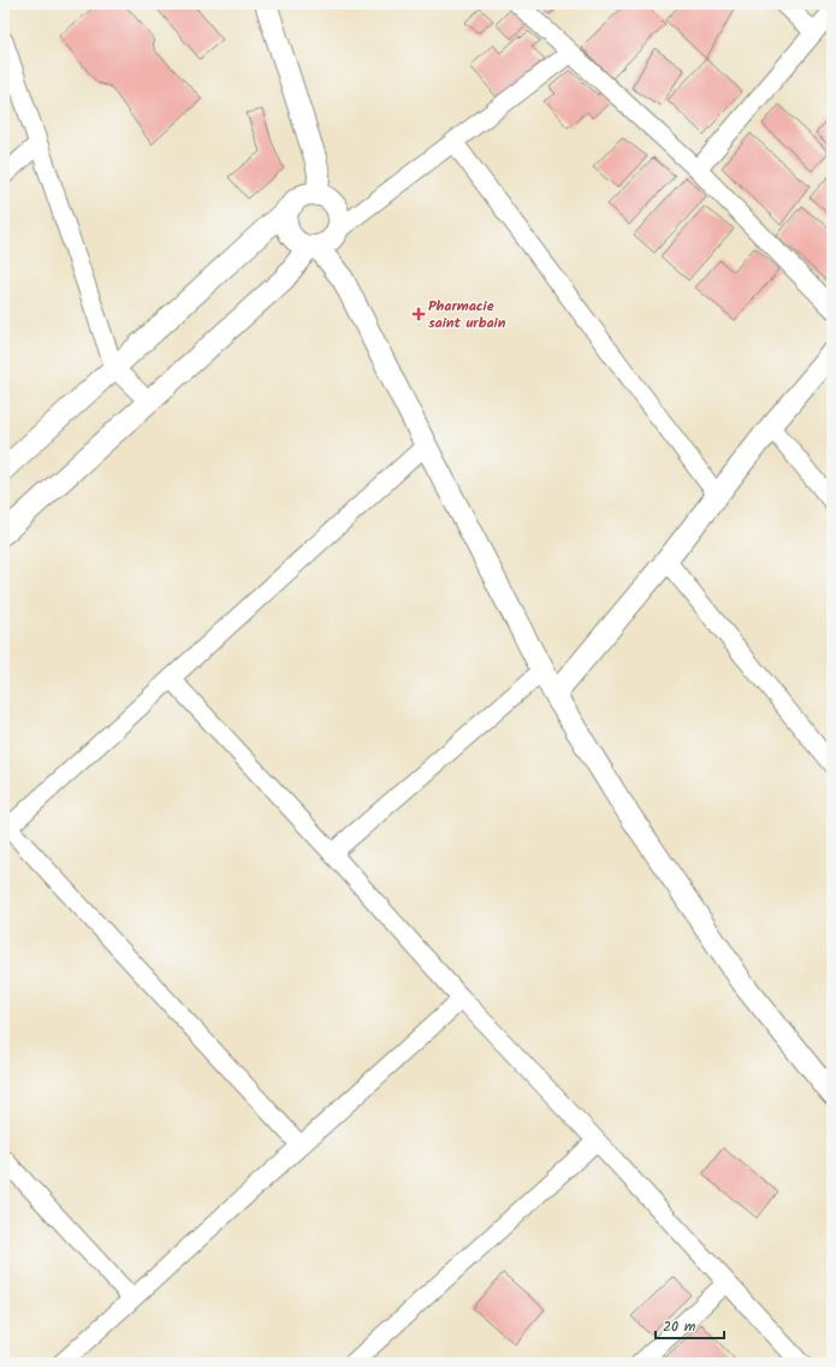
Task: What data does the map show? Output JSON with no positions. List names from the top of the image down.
{
  "places": {
    "health": ["Pharmacie saint urbain"]
  },
  "scale_bar": "20 m"
}
